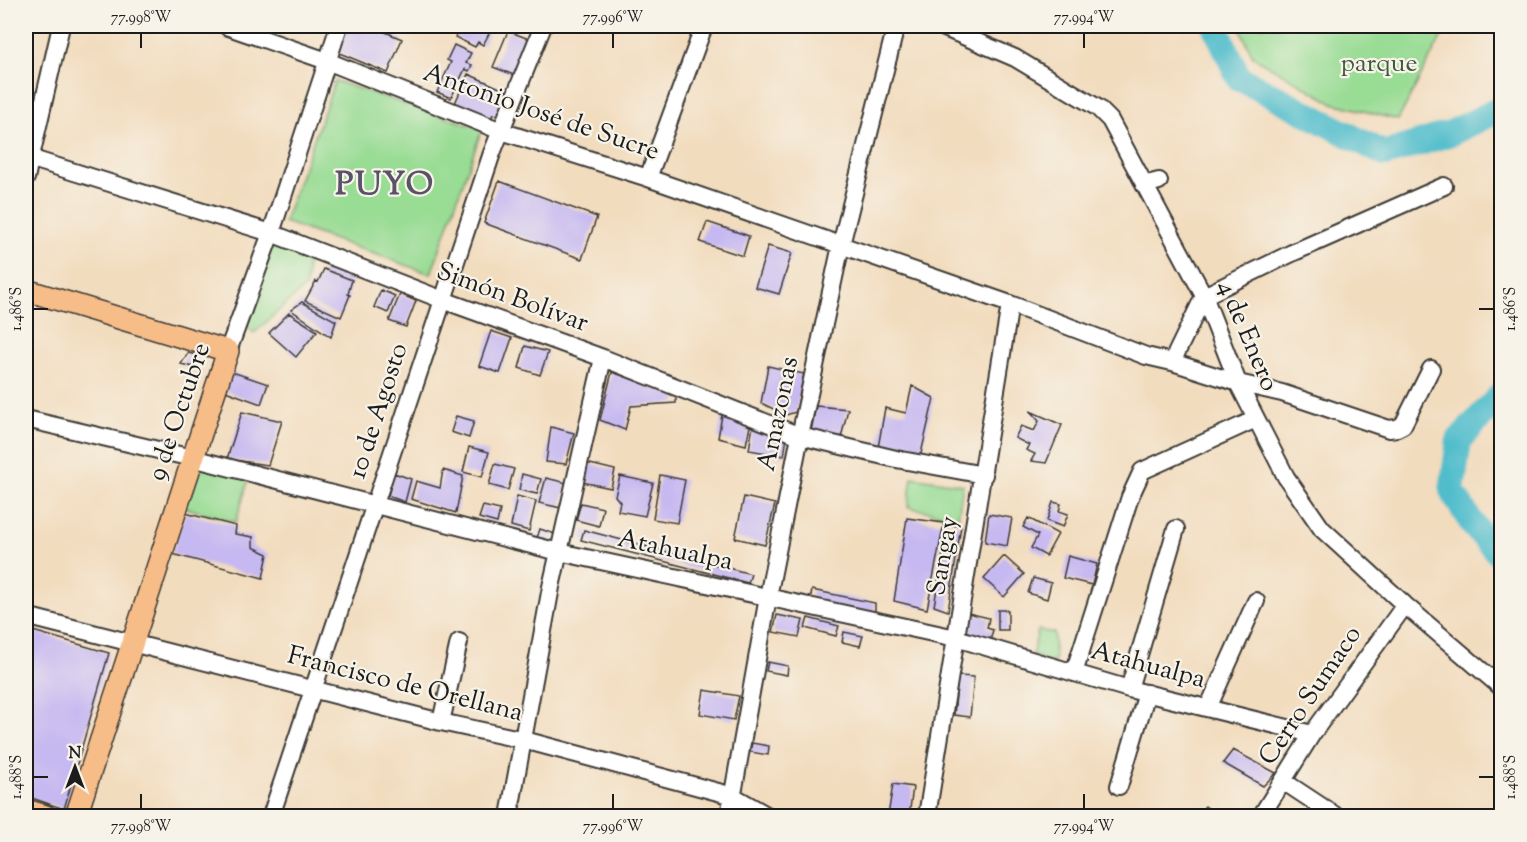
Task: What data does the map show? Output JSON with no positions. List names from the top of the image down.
{
  "streets": {
    "main road": ["9 de Octubre"],
    "street": [
      "Antonio José de Sucre",
      "Simón Bolívar",
      "4 de Enero",
      "10 de Agosto",
      "Amazonas",
      "Atahualpa",
      "Sangay",
      "Francisco de Orellana",
      "Cerro Sumaco"
    ]
  },
  "crossings": [
    ["Antonio José de Sucre", "4 de Enero"],
    ["Antonio José de Sucre", "10 de Agosto"],
    ["Antonio José de Sucre", "9 de Octubre"],
    ["Antonio José de Sucre", "Amazonas"],
    ["Antonio José de Sucre", "Sangay"],
    ["Simón Bolívar", "10 de Agosto"],
    ["Simón Bolívar", "9 de Octubre"],
    ["Simón Bolívar", "Amazonas"],
    ["Simón Bolívar", "Sangay"],
    ["4 de Enero", "Cerro Sumaco"],
    ["10 de Agosto", "Atahualpa"],
    ["10 de Agosto", "Francisco de Orellana"],
    ["9 de Octubre", "Atahualpa"],
    ["9 de Octubre", "Francisco de Orellana"],
    ["Amazonas", "Atahualpa"],
    ["Amazonas", "Francisco de Orellana"],
    ["Atahualpa", "Sangay"],
    ["Atahualpa", "Cerro Sumaco"]
  ],
  "districts": ["PUYO"],
  "parks": ["parque"],
  "north": "top",
  "coordinates": [
    "77.998°W",
    "77.996°W",
    "77.994°W",
    "1.486°S",
    "1.488°S"
  ]
}
